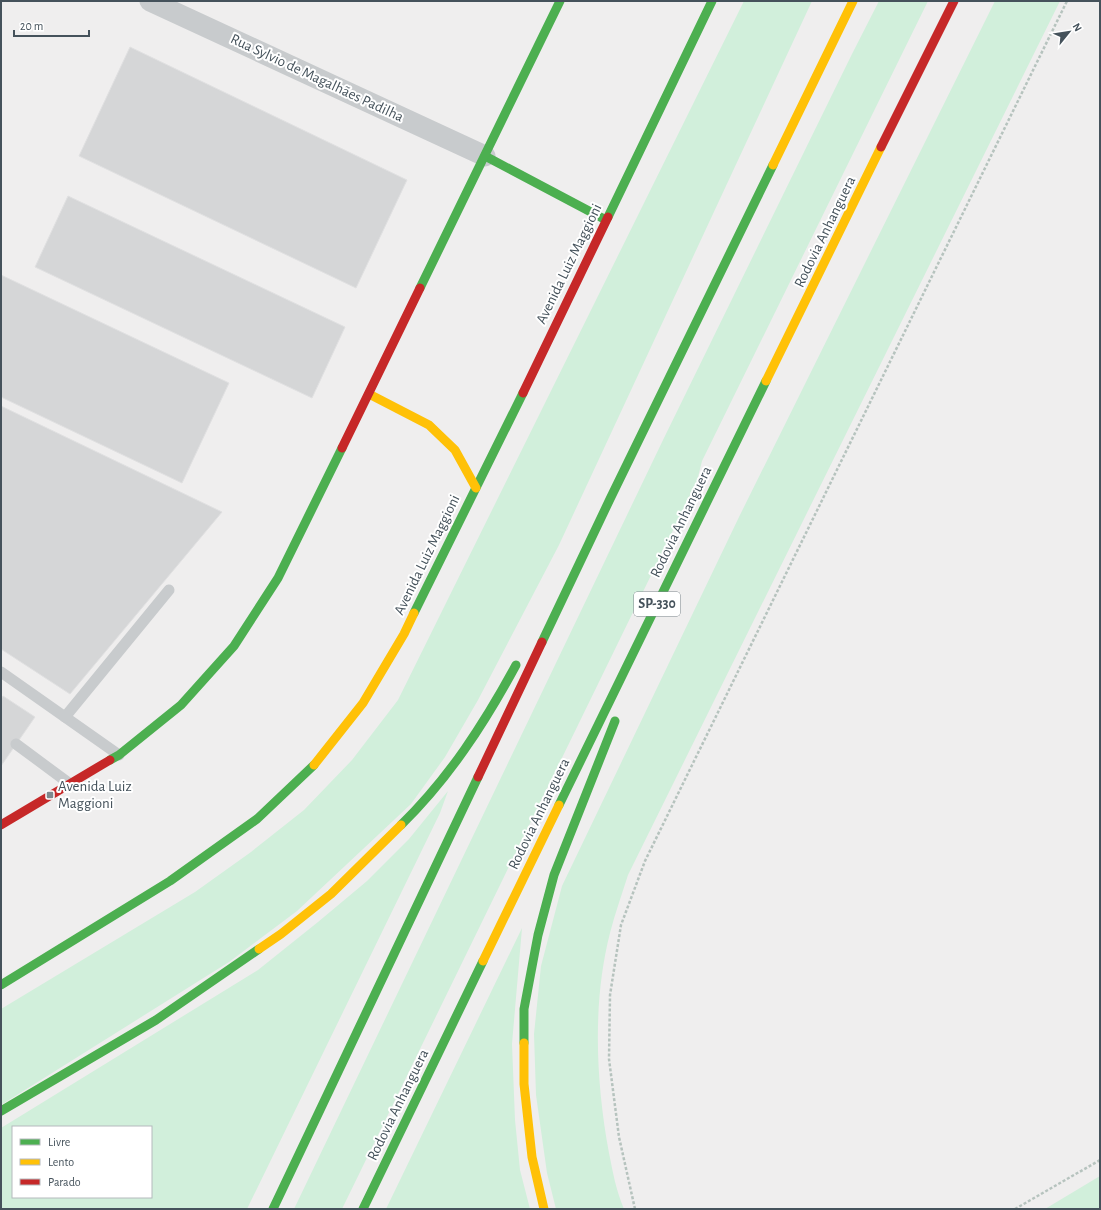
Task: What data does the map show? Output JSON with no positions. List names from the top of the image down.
{
  "streets": {
    "main road": ["Rodovia Anhanguera", "Avenida Luiz Maggioni", "SP-330"],
    "street": ["Rua Sylvio de Magalhães Padilha"]
  },
  "places": {
    "transit": ["Avenida Luiz Maggioni"]
  },
  "legend": ["Livre", "Lento", "Parado"],
  "scale_bar": "20 m",
  "north": "top right"
}
